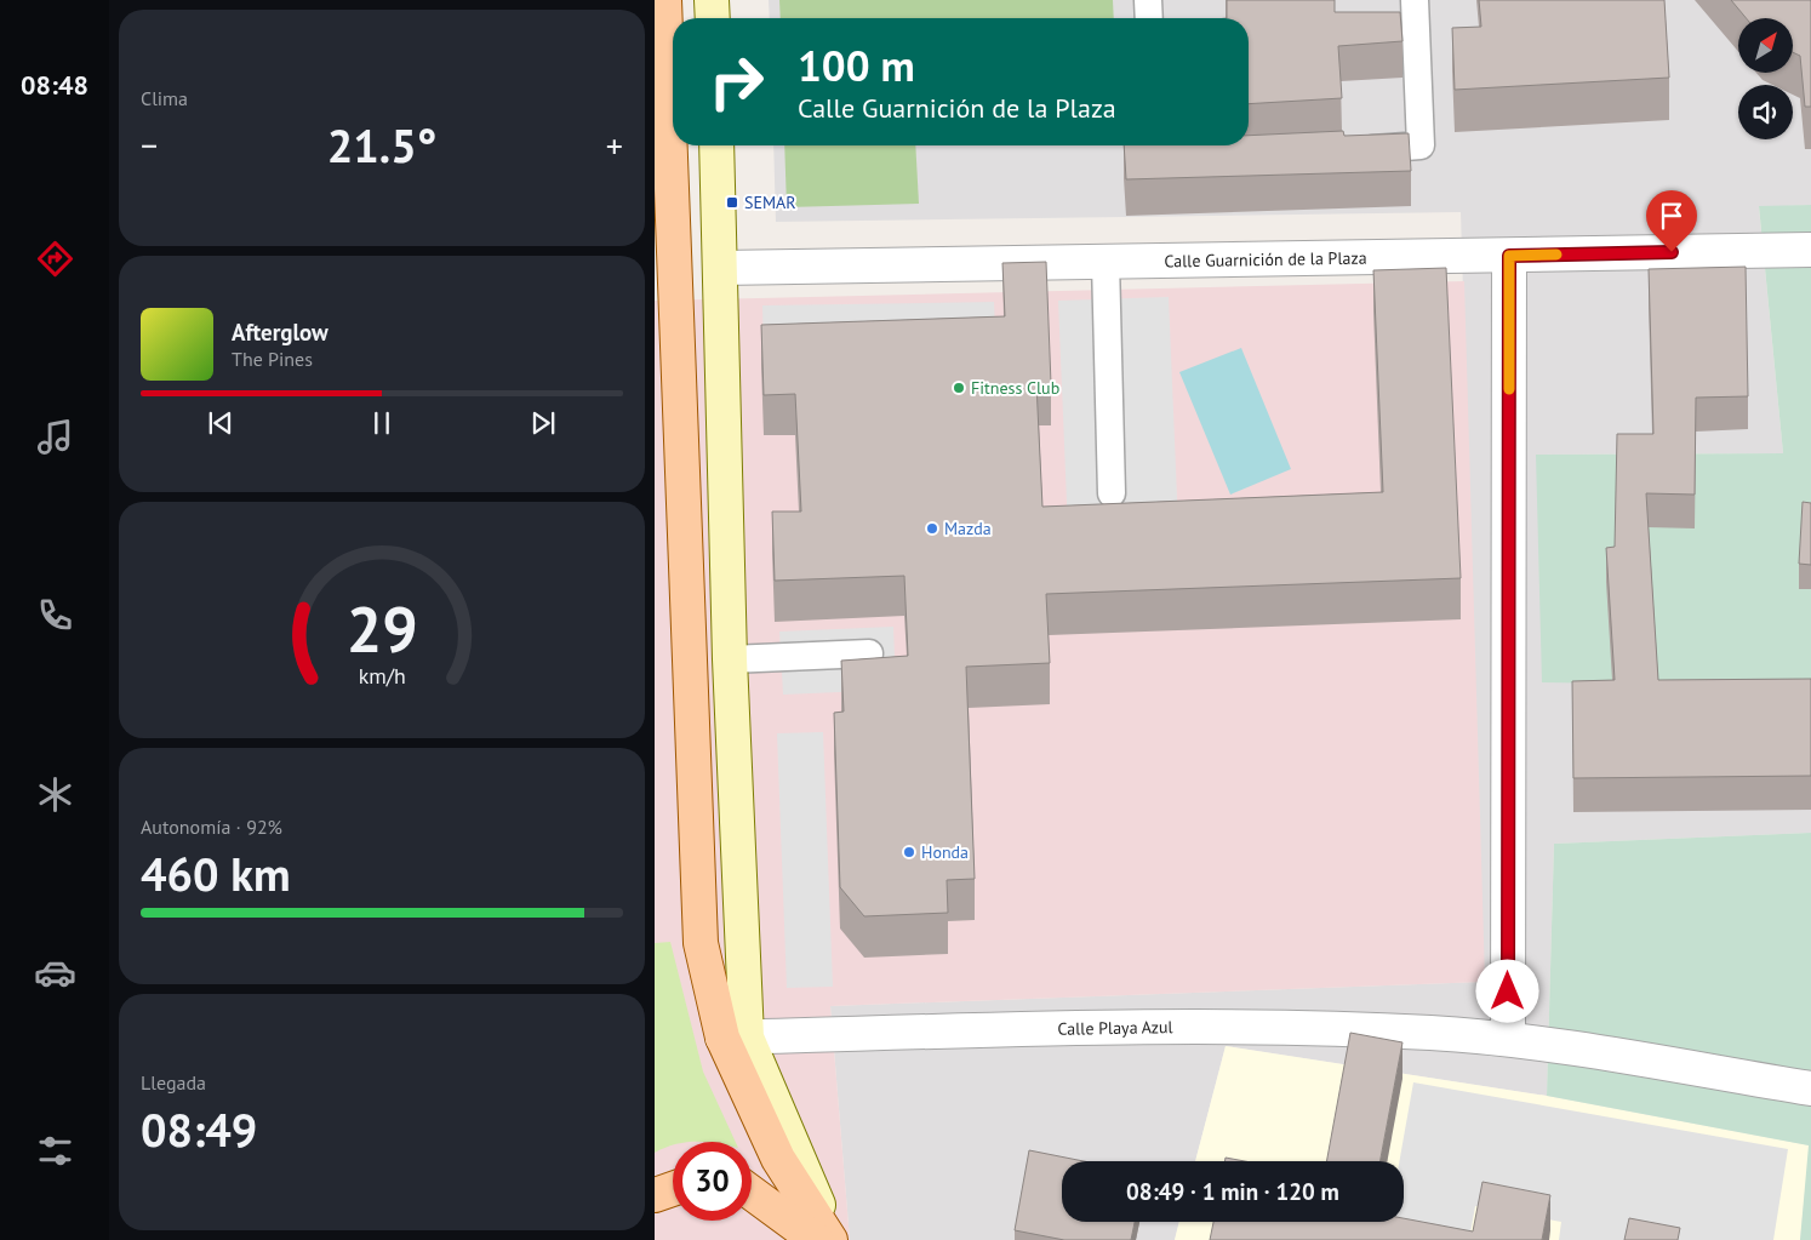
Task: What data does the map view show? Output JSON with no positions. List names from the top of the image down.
{
  "streets": {
    "street": ["Calle Guarnición de la Plaza", "Calle Playa Azul"]
  },
  "places": {
    "transit": ["SEMAR"],
    "other": ["Fitness Club", "Mazda", "Honda"]
  },
  "north": "top right",
  "page": {
    "tabs": "08:48",
    "tile": [
      "Clima",
      ["Autonomía · 92%", "460 km"],
      ["Llegada", "08:49"]
    ],
    "turn": ["100 m", "Calle Guarnición de la Plaza"],
    "heat": ["−", "21.5°", "+"],
    "song": ["Afterglow", "The Pines"],
    "limit": "30",
    "trip": "08:49 · 1 min · 120 m",
    "gauge": ["29", "km/h"]
  }
}
